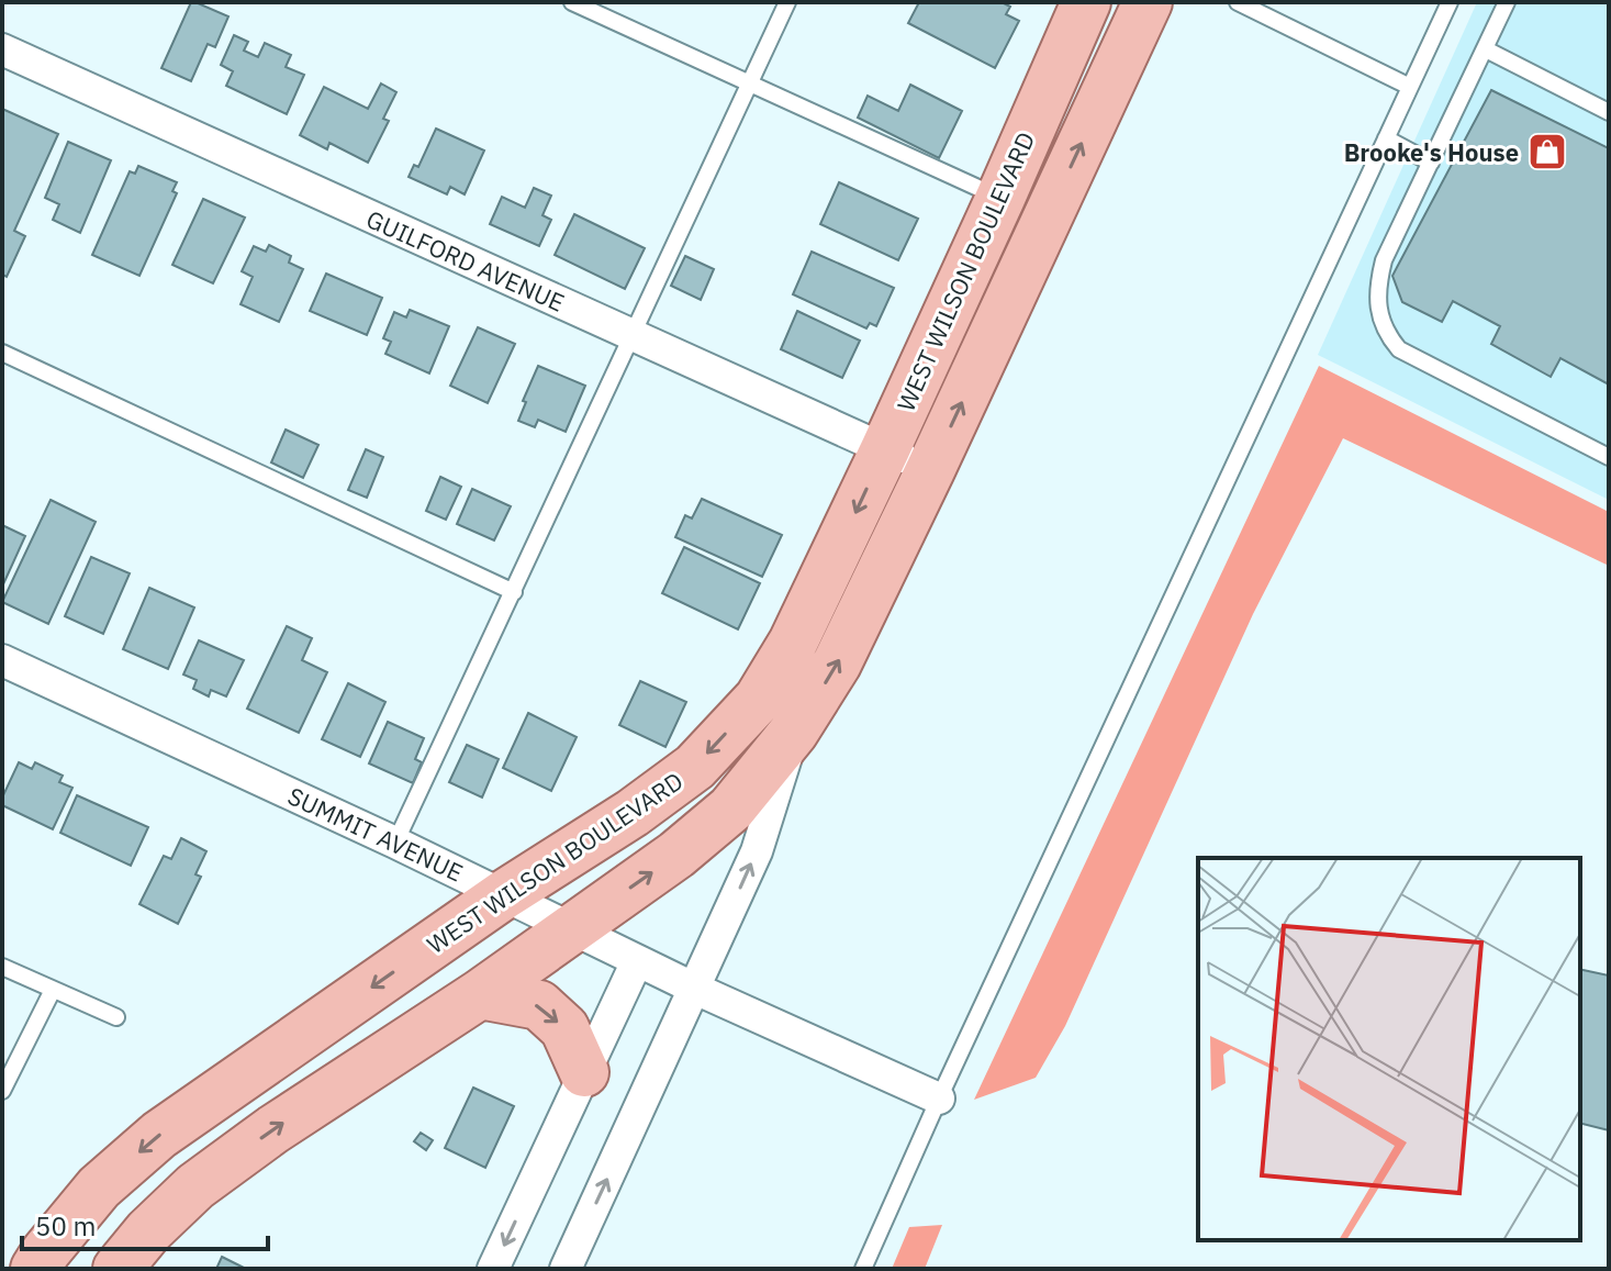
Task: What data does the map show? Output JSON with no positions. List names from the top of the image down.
{
  "streets": {
    "main road": ["WEST WILSON BOULEVARD"],
    "street": ["GUILFORD AVENUE", "SUMMIT AVENUE"]
  },
  "crossings": [
    ["GUILFORD AVENUE", "WEST WILSON BOULEVARD"],
    ["WEST WILSON BOULEVARD", "SUMMIT AVENUE"]
  ],
  "places": {
    "shop": ["Brooke's House"]
  },
  "scale_bar": "50 m"
}
